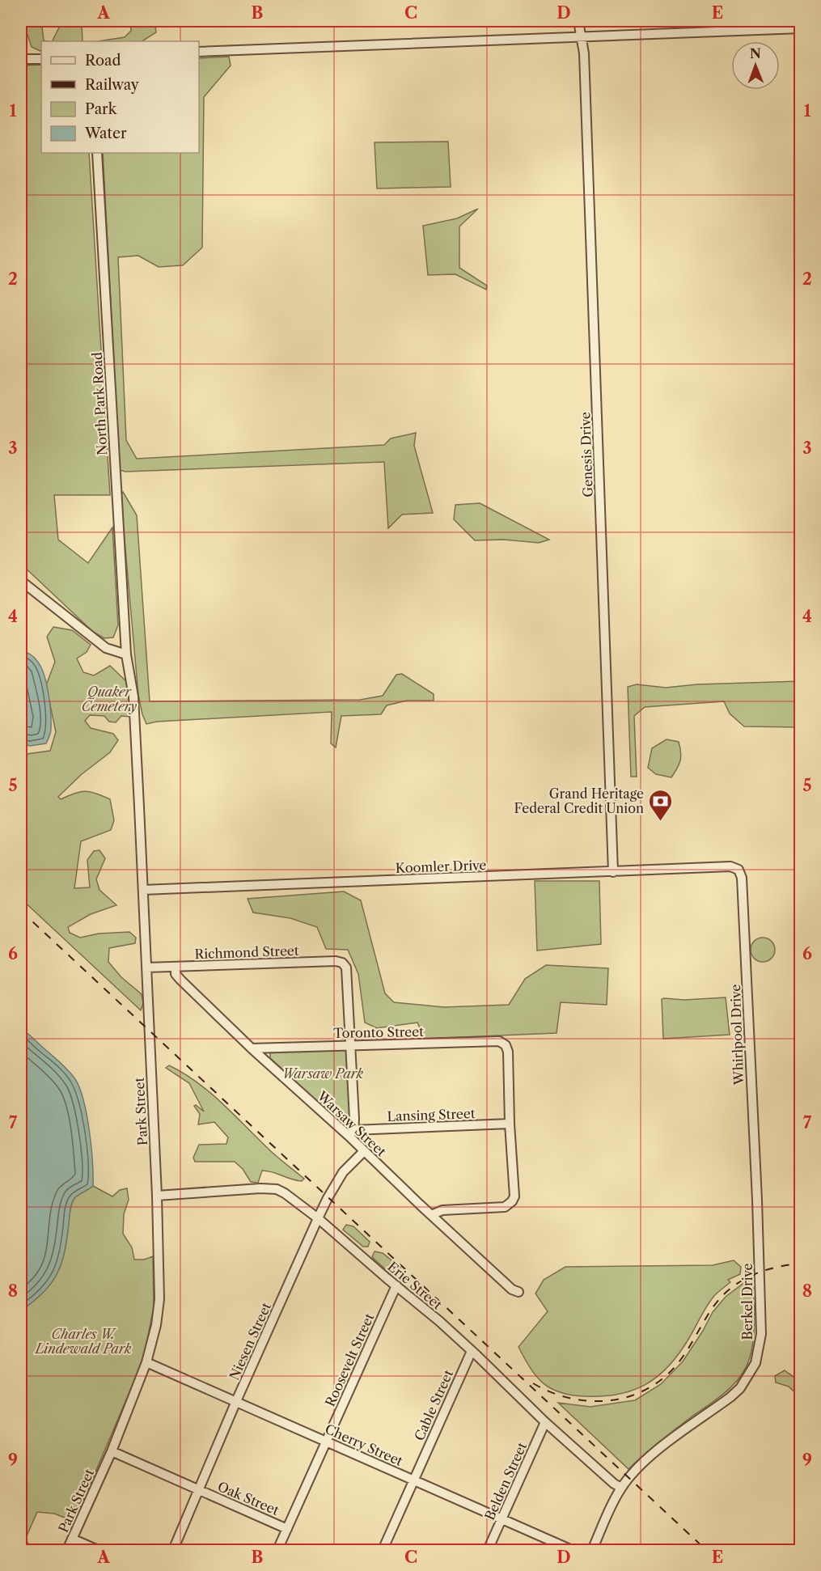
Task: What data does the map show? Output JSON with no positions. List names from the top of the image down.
{
  "streets": {
    "street": [
      "North Park Road",
      "Genesis Drive",
      "Koomler Drive",
      "Richmond Street",
      "Toronto Street",
      "Whirlpool Drive",
      "Park Street",
      "Lansing Street",
      "Warsaw Street",
      "Erie Street",
      "Berkel Drive",
      "Niesen Street",
      "Roosevelt Street",
      "Cable Street",
      "Cherry Street",
      "Belden Street",
      "Oak Street"
    ]
  },
  "crossings": [
    ["North Park Road", "Park Street"],
    ["Genesis Drive", "Koomler Drive"],
    ["Koomler Drive", "Whirlpool Drive"],
    ["Koomler Drive", "Park Street"],
    ["Richmond Street", "Toronto Street"],
    ["Richmond Street", "Park Street"],
    ["Richmond Street", "Warsaw Street"],
    ["Toronto Street", "Lansing Street"],
    ["Toronto Street", "Warsaw Street"],
    ["Whirlpool Drive", "Berkel Drive"],
    ["Park Street", "Erie Street"],
    ["Park Street", "Cherry Street"],
    ["Park Street", "Oak Street"],
    ["Lansing Street", "Warsaw Street"],
    ["Warsaw Street", "Niesen Street"],
    ["Erie Street", "Berkel Drive"],
    ["Erie Street", "Niesen Street"],
    ["Erie Street", "Roosevelt Street"],
    ["Erie Street", "Cable Street"],
    ["Erie Street", "Belden Street"],
    ["Niesen Street", "Cherry Street"],
    ["Niesen Street", "Oak Street"],
    ["Roosevelt Street", "Cherry Street"],
    ["Roosevelt Street", "Oak Street"],
    ["Cable Street", "Cherry Street"],
    ["Cherry Street", "Belden Street"]
  ],
  "parks": ["Quaker Cemetery", "Warsaw Park", "Charles W. Lindewald Park"],
  "places": {
    "bank": ["Grand Heritage Federal Credit Union"]
  },
  "legend": [
    "Road",
    "Railway",
    "Park",
    "Water"
  ],
  "north": "top",
  "grid": {
    "columns": [
      "A",
      "B",
      "C",
      "D",
      "E"
    ],
    "rows": [
      "1",
      "2",
      "3",
      "4",
      "5",
      "6",
      "7",
      "8",
      "9"
    ]
  }
}
